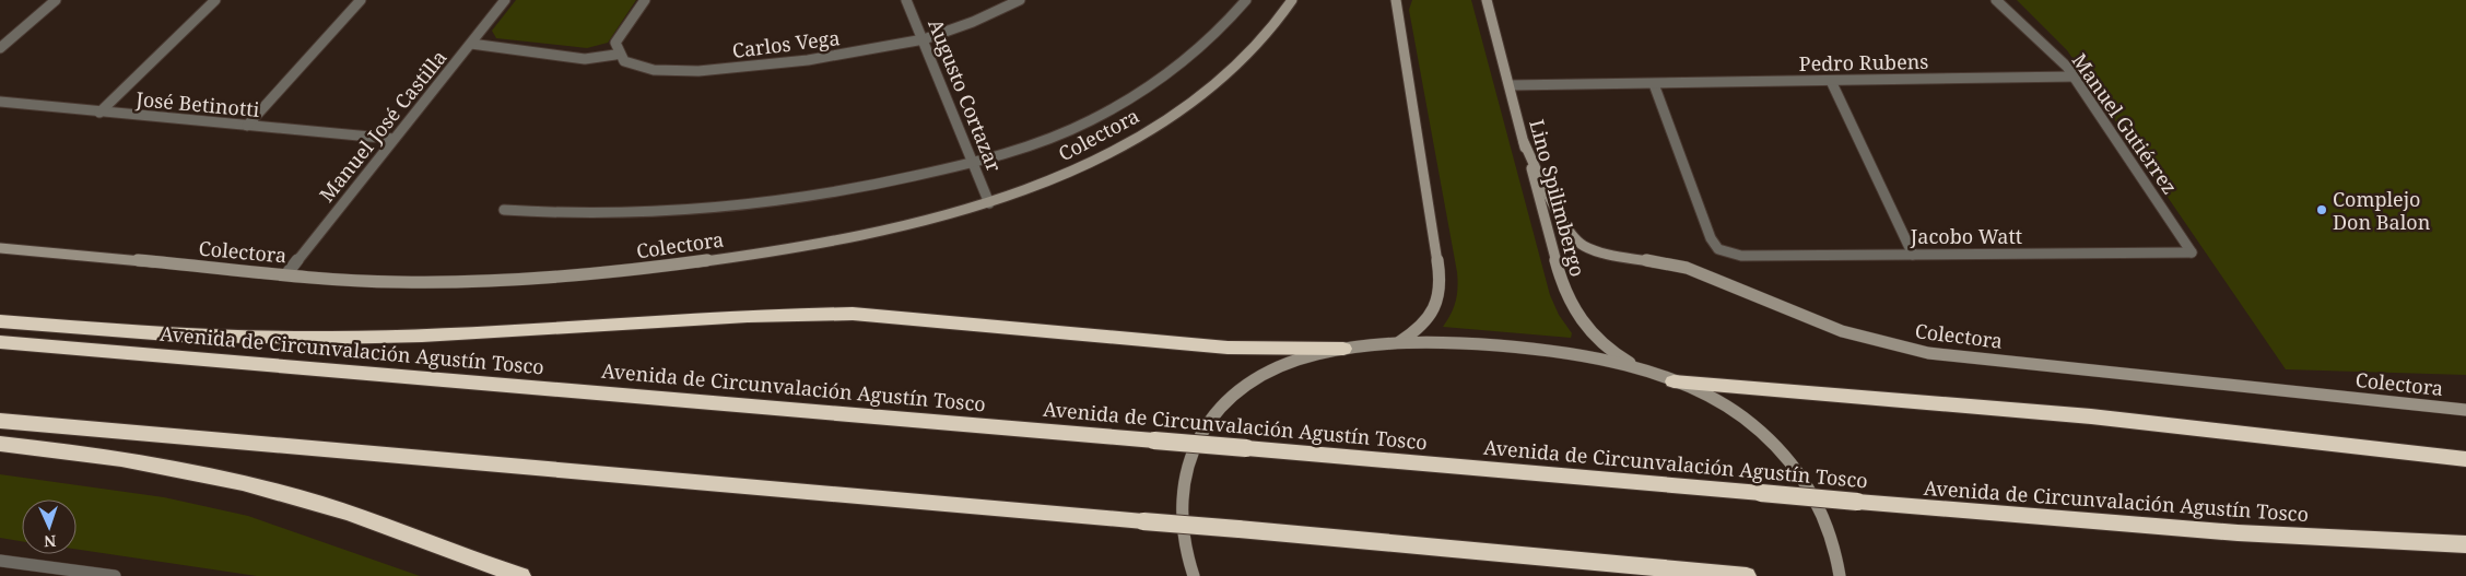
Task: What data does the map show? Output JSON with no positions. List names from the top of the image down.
{
  "streets": {
    "highway": ["Avenida de Circunvalación Agustín Tosco"],
    "main road": ["Colectora", "Lino Spilimbergo"],
    "street": [
      "Carlos Vega",
      "Pedro Rubens",
      "Augusto Cortazar",
      "José Betinotti",
      "Manuel Gutiérrez",
      "Manuel José Castilla",
      "Jacobo Watt"
    ]
  },
  "crossings": [
    ["Carlos Vega", "Augusto Cortazar"],
    ["Pedro Rubens", "Manuel Gutiérrez"],
    ["Pedro Rubens", "Lino Spilimbergo"],
    ["Pedro Rubens", "Jacobo Watt"],
    ["Augusto Cortazar", "Colectora"],
    ["José Betinotti", "Manuel José Castilla"],
    ["Manuel Gutiérrez", "Jacobo Watt"],
    ["Manuel José Castilla", "Colectora"],
    ["Colectora", "Lino Spilimbergo"]
  ],
  "places": ["Complejo Don Balon"],
  "north": "bottom"
}
